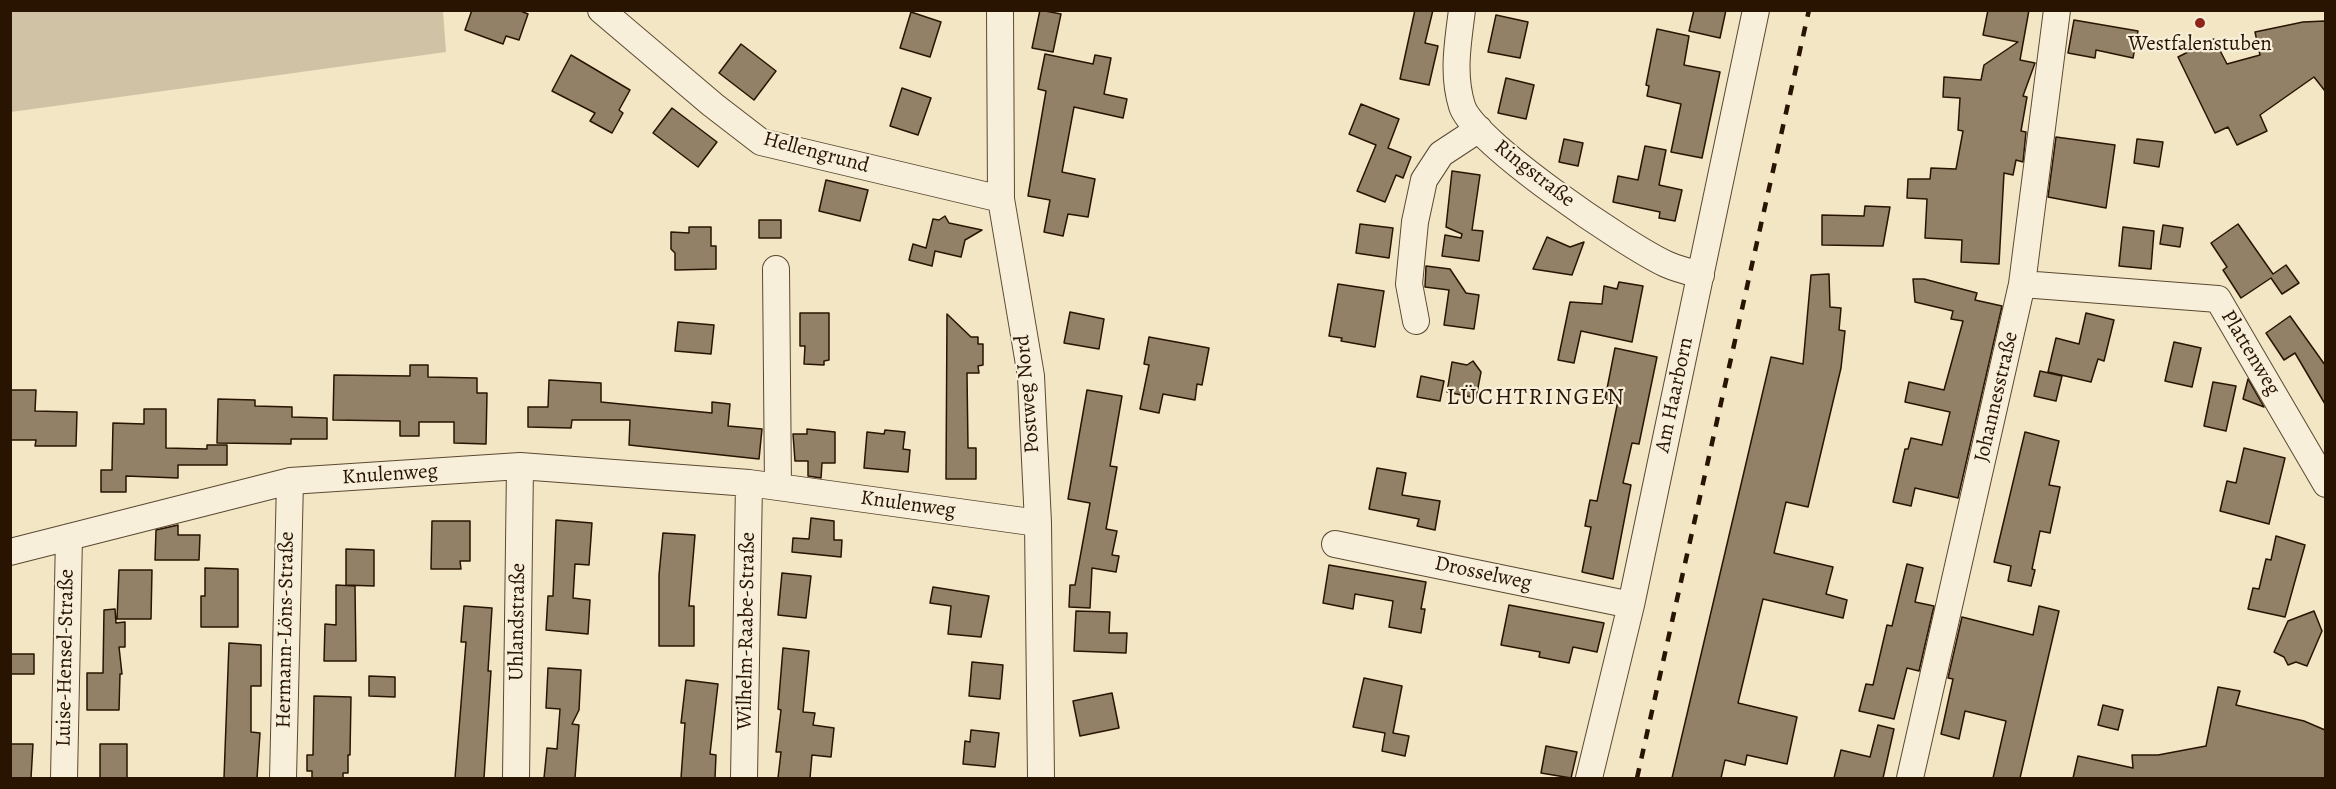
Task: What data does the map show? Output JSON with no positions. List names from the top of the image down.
{
  "streets": {
    "street": [
      "Hellengrund",
      "Ringstraße",
      "Plattenweg",
      "Postweg Nord",
      "Am Haarborn",
      "Johannesstraße",
      "Knulenweg",
      "Drosselweg",
      "Uhlandstraße",
      "Hermann-Löns-Straße",
      "Wilhelm-Raabe-Straße",
      "Luise-Hensel-Straße"
    ]
  },
  "crossings": [
    ["Hellengrund", "Postweg Nord"],
    ["Ringstraße", "Am Haarborn"],
    ["Plattenweg", "Johannesstraße"],
    ["Postweg Nord", "Knulenweg"],
    ["Am Haarborn", "Drosselweg"],
    ["Knulenweg", "Uhlandstraße"],
    ["Knulenweg", "Hermann-Löns-Straße"],
    ["Knulenweg", "Wilhelm-Raabe-Straße"],
    ["Knulenweg", "Luise-Hensel-Straße"]
  ],
  "districts": ["LÜCHTRINGEN"],
  "places": ["Westfalenstuben"]
}
